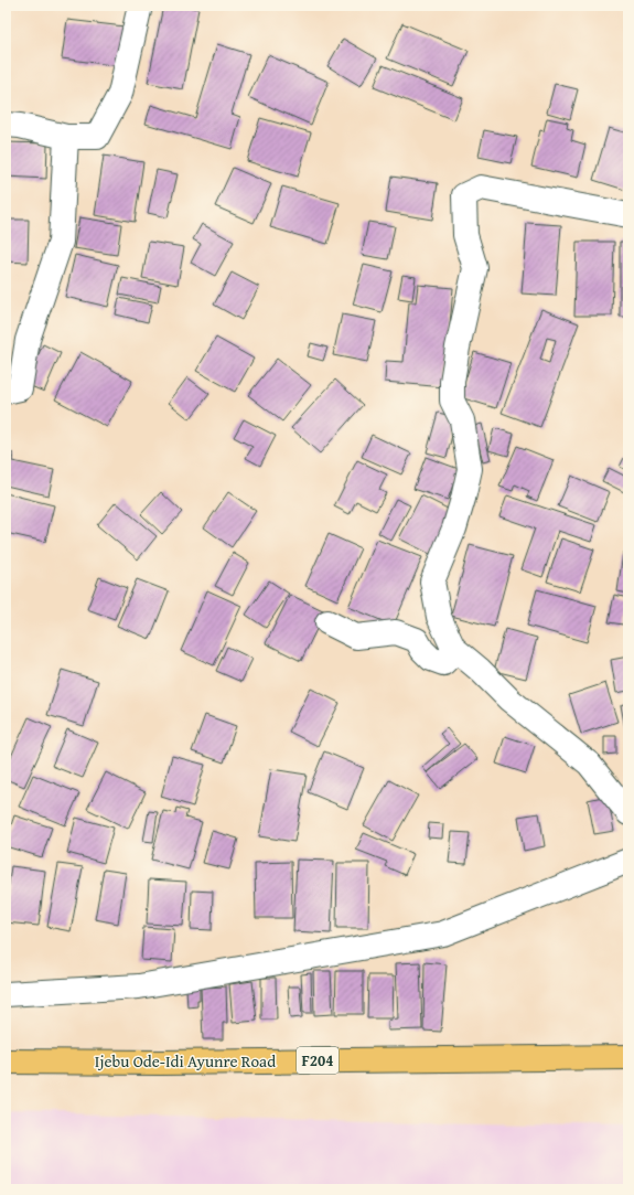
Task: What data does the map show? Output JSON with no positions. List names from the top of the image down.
{
  "streets": {
    "main road": ["F204", "Ijebu Ode-Idi Ayunre Road"]
  }
}
